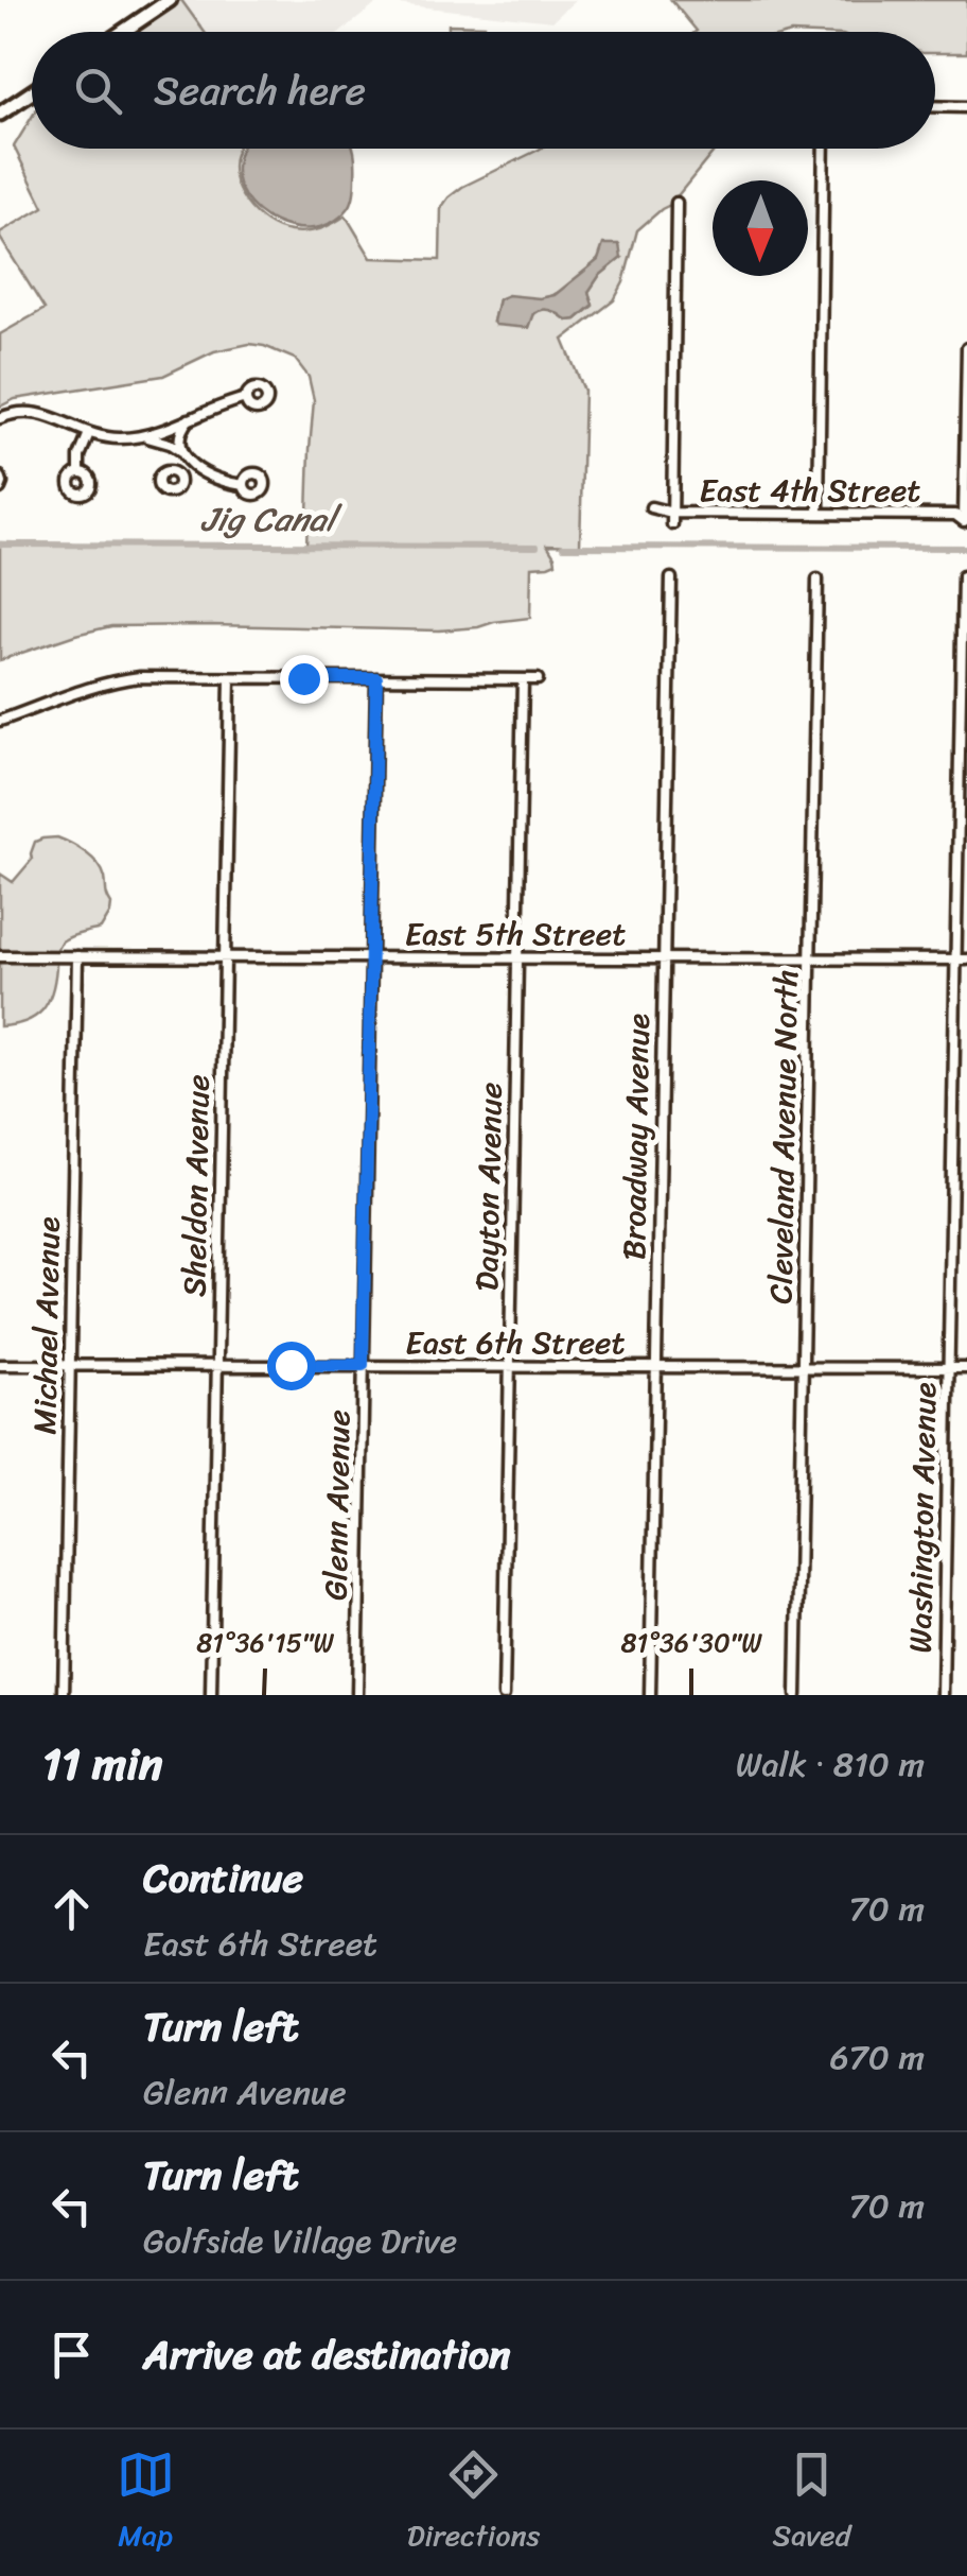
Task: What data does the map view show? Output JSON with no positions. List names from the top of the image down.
{
  "streets": {
    "street": [
      "East 4th Street",
      "East 5th Street",
      "Broadway Avenue",
      "Cleveland Avenue North",
      "Sheldon Avenue",
      "Dayton Avenue",
      "Michael Avenue",
      "East 6th Street",
      "Glenn Avenue",
      "Washington Avenue"
    ]
  },
  "crossings": [
    ["East 5th Street", "Broadway Avenue"],
    ["East 5th Street", "Cleveland Avenue North"],
    ["East 5th Street", "Sheldon Avenue"],
    ["East 5th Street", "Dayton Avenue"],
    ["East 5th Street", "Michael Avenue"],
    ["East 5th Street", "Glenn Avenue"],
    ["East 5th Street", "Washington Avenue"],
    ["Broadway Avenue", "East 6th Street"],
    ["Cleveland Avenue North", "East 6th Street"],
    ["Sheldon Avenue", "East 6th Street"],
    ["Dayton Avenue", "East 6th Street"],
    ["Michael Avenue", "East 6th Street"],
    ["East 6th Street", "Glenn Avenue"],
    ["East 6th Street", "Washington Avenue"]
  ],
  "water": ["Jig Canal"],
  "north": "bottom",
  "page": {
    "search": "Search here",
    "heading": ["11 min", "Walk · 810 m"],
    "list": [
      ["Continue", "East 6th Street", "70 m"],
      ["Turn left", "Glenn Avenue", "670 m"],
      ["Turn left", "Golfside Village Drive", "70 m"],
      "Arrive at destination"
    ],
    "nav": ["Map", "Directions", "Saved"]
  },
  "coordinates": ["81°36'15\"W", "81°36'30\"W"]
}
